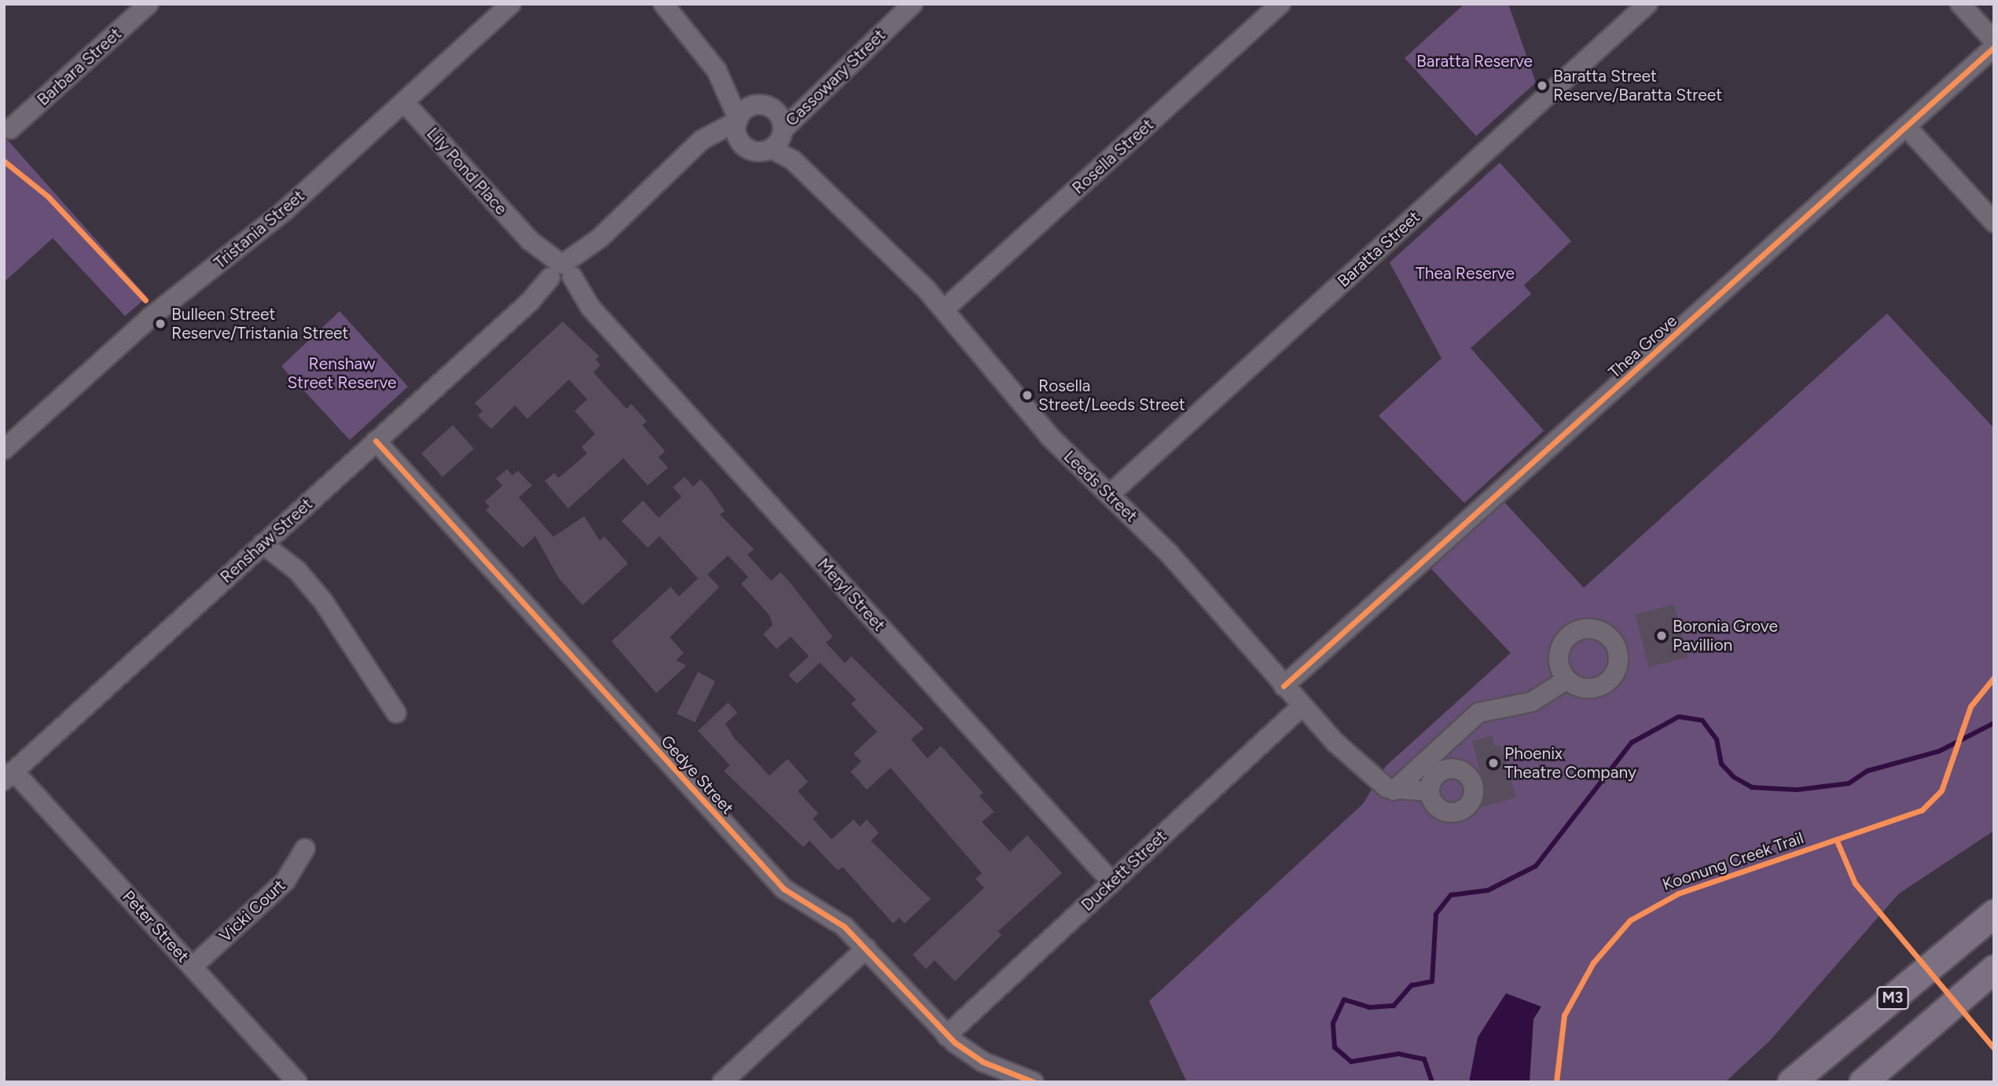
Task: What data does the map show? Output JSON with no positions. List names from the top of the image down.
{
  "streets": {
    "highway": ["M3"],
    "street": [
      "Barbara Street",
      "Cassowary Street",
      "Rosella Street",
      "Lily Pond Place",
      "Tristania Street",
      "Baratta Street",
      "Thea Grove",
      "Leeds Street",
      "Renshaw Street",
      "Meryl Street",
      "Gedye Street",
      "Duckett Street",
      "Vicki Court",
      "Peter Street"
    ],
    "cycle path": ["Koonung Creek Trail"]
  },
  "crossings": [
    ["Cassowary Street", "Leeds Street"],
    ["Cassowary Street", "Renshaw Street"],
    ["Rosella Street", "Leeds Street"],
    ["Lily Pond Place", "Tristania Street"],
    ["Lily Pond Place", "Renshaw Street"],
    ["Lily Pond Place", "Meryl Street"],
    ["Baratta Street", "Leeds Street"],
    ["Thea Grove", "Leeds Street"],
    ["Leeds Street", "Renshaw Street"],
    ["Leeds Street", "Duckett Street"],
    ["Renshaw Street", "Meryl Street"],
    ["Renshaw Street", "Gedye Street"],
    ["Renshaw Street", "Peter Street"],
    ["Meryl Street", "Duckett Street"],
    ["Gedye Street", "Duckett Street"],
    ["Vicki Court", "Peter Street"]
  ],
  "parks": ["Baratta Reserve", "Thea Reserve", "Renshaw Street Reserve"],
  "places": [
    "Baratta Street Reserve/Baratta Street",
    "Bulleen Street Reserve/Tristania Street",
    "Rosella Street/Leeds Street",
    "Boronia Grove Pavillion",
    "Phoenix Theatre Company"
  ]
}
